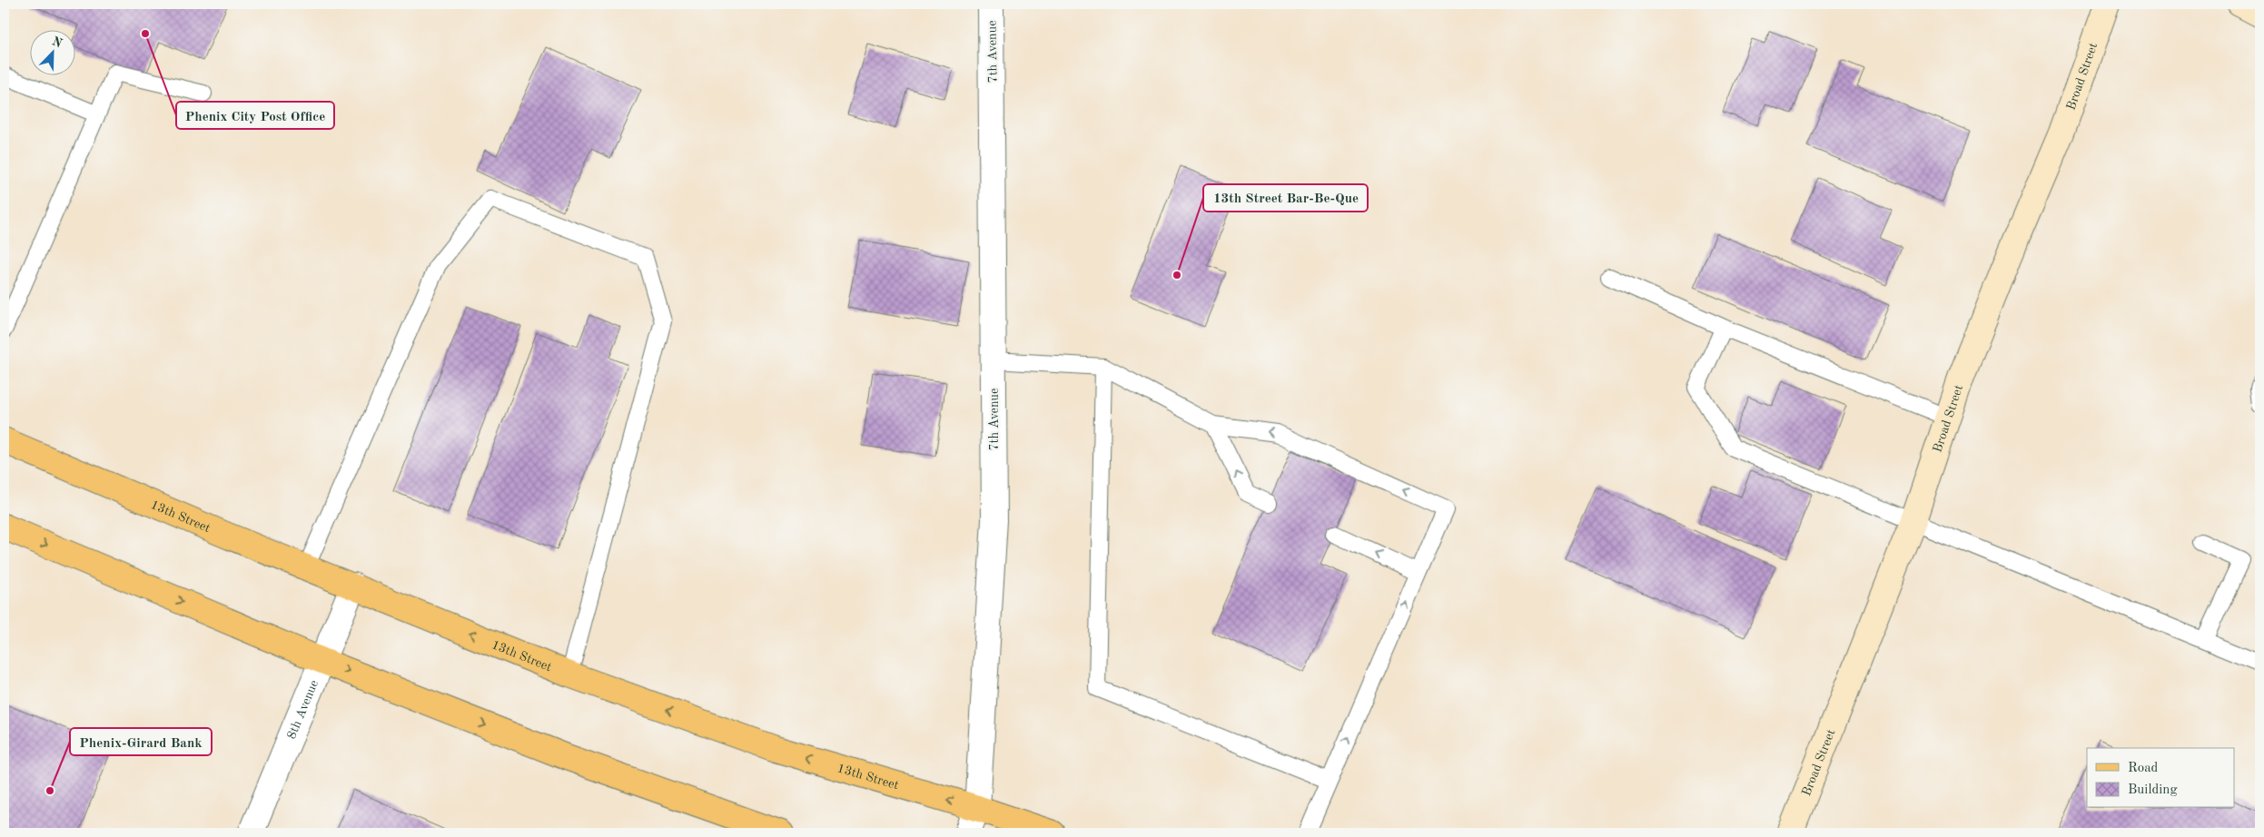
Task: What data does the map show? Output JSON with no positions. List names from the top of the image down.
{
  "streets": {
    "main road": ["Broad Street", "13th Street"],
    "street": ["7th Avenue", "8th Avenue"]
  },
  "crossings": [
    ["7th Avenue", "13th Street"],
    ["13th Street", "8th Avenue"]
  ],
  "places": ["Phenix City Post Office", "13th Street Bar-Be-Que", "Phenix-Girard Bank"],
  "legend": ["Road", "Building"],
  "north": "top right"
}
